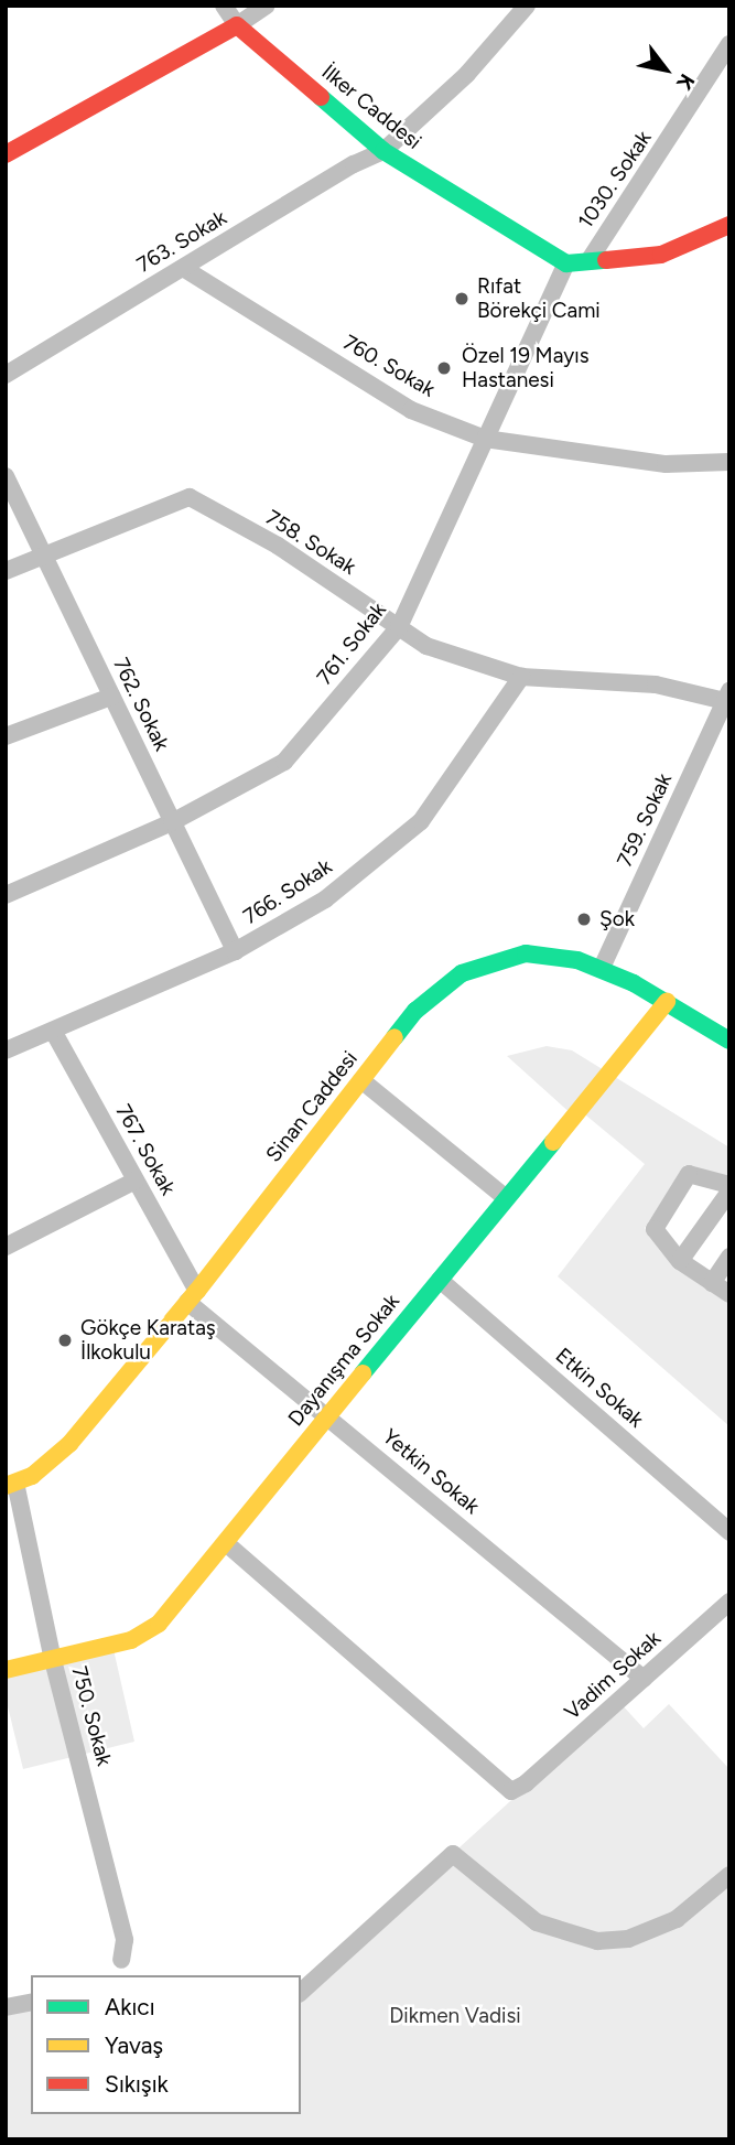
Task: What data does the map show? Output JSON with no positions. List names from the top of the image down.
{
  "streets": {
    "street": [
      "İlker Caddesi",
      "1030. Sokak",
      "763. Sokak",
      "760. Sokak",
      "758. Sokak",
      "761. Sokak",
      "762. Sokak",
      "759. Sokak",
      "766. Sokak",
      "Sinan Caddesi",
      "767. Sokak",
      "Dayanışma Sokak",
      "Etkin Sokak",
      "Yetkin Sokak",
      "Vadim Sokak",
      "750. Sokak"
    ]
  },
  "crossings": [
    ["İlker Caddesi", "763. Sokak"],
    ["İlker Caddesi", "761. Sokak"],
    ["763. Sokak", "760. Sokak"],
    ["760. Sokak", "761. Sokak"],
    ["758. Sokak", "761. Sokak"],
    ["758. Sokak", "762. Sokak"],
    ["758. Sokak", "759. Sokak"],
    ["758. Sokak", "766. Sokak"],
    ["761. Sokak", "762. Sokak"],
    ["762. Sokak", "766. Sokak"],
    ["759. Sokak", "Sinan Caddesi"],
    ["766. Sokak", "767. Sokak"],
    ["Sinan Caddesi", "767. Sokak"],
    ["Sinan Caddesi", "Dayanışma Sokak"],
    ["Sinan Caddesi", "Yetkin Sokak"],
    ["Sinan Caddesi", "750. Sokak"],
    ["767. Sokak", "Yetkin Sokak"],
    ["Dayanışma Sokak", "Etkin Sokak"],
    ["Dayanışma Sokak", "Yetkin Sokak"],
    ["Dayanışma Sokak", "Vadim Sokak"],
    ["Dayanışma Sokak", "750. Sokak"],
    ["Yetkin Sokak", "Vadim Sokak"]
  ],
  "parks": ["Dikmen Vadisi"],
  "places": [
    "Rıfat Börekçi Cami",
    "Özel 19 Mayıs Hastanesi",
    "Şok",
    "Gökçe Karataş İlkokulu"
  ],
  "legend": ["Akıcı", "Yavaş", "Sıkışık"],
  "north": "bottom right"
}
